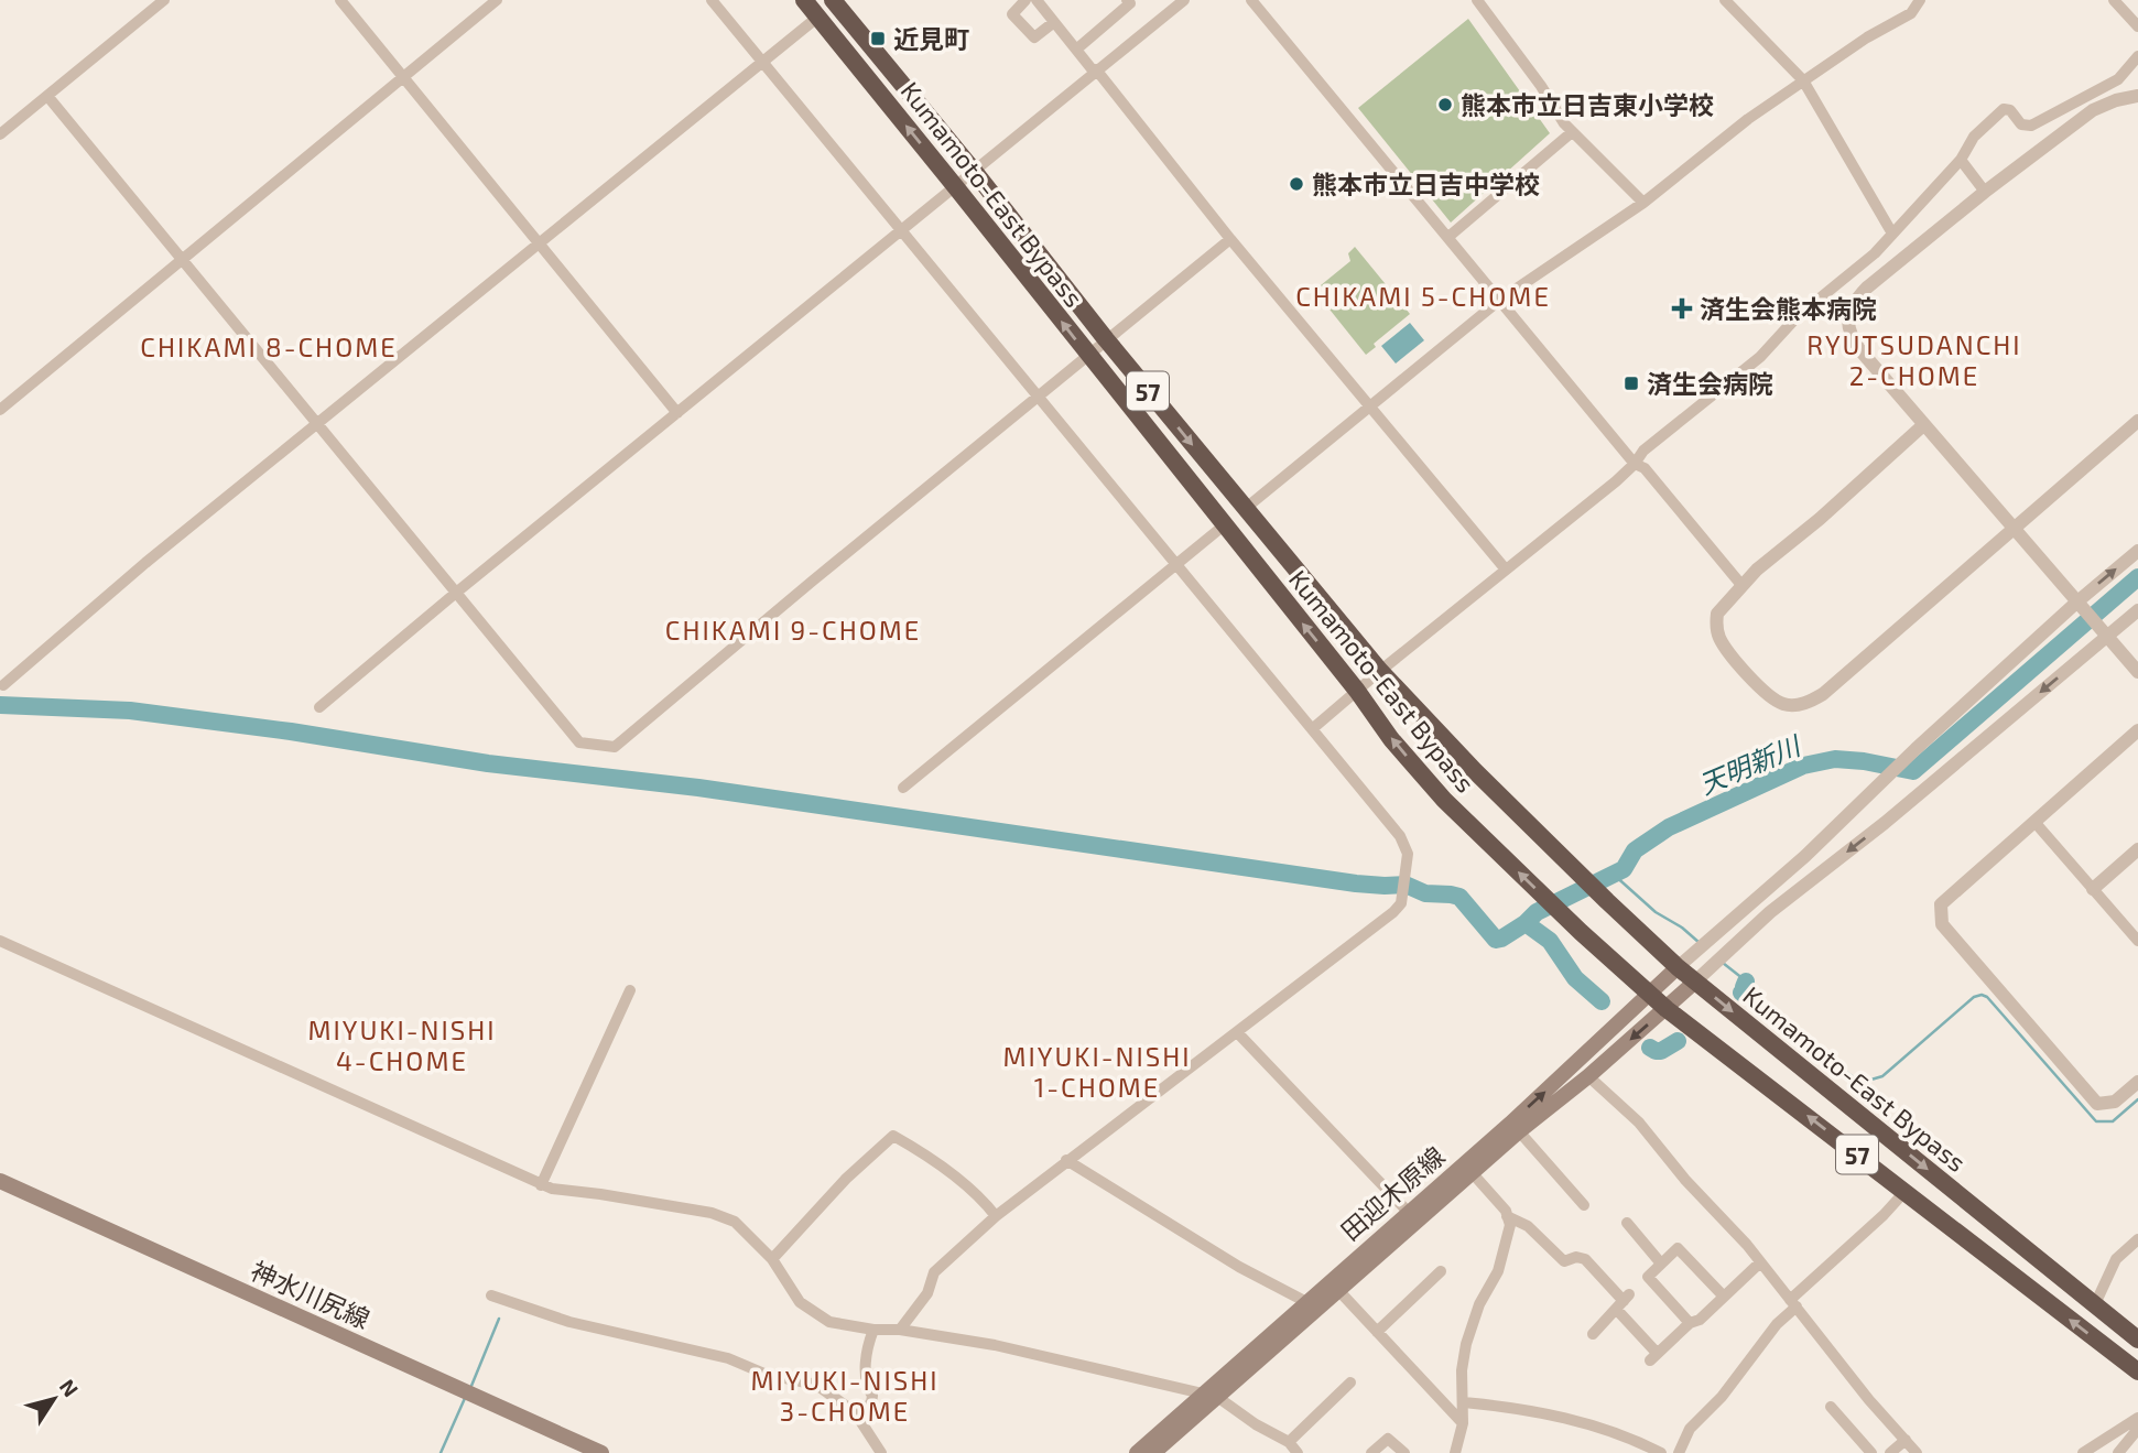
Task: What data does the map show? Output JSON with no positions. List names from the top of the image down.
{
  "streets": {
    "highway": ["Kumamoto-East Bypass", "57"],
    "main road": ["田迎木原線", "神水川尻線"]
  },
  "crossings": [
    ["Kumamoto-East Bypass", "田迎木原線"]
  ],
  "districts": [
    "CHIKAMI 5-CHOME",
    "RYUTSUDANCHI 2-CHOME",
    "CHIKAMI 8-CHOME",
    "CHIKAMI 9-CHOME",
    "MIYUKI-NISHI 4-CHOME",
    "MIYUKI-NISHI 1-CHOME",
    "MIYUKI-NISHI 3-CHOME"
  ],
  "water": ["天明新川"],
  "places": {
    "transit": ["近見町", "済生会病院"],
    "other": ["熊本市立日吉東小学校", "熊本市立日吉中学校"],
    "health": ["済生会熊本病院"]
  },
  "north": "top right"
}
